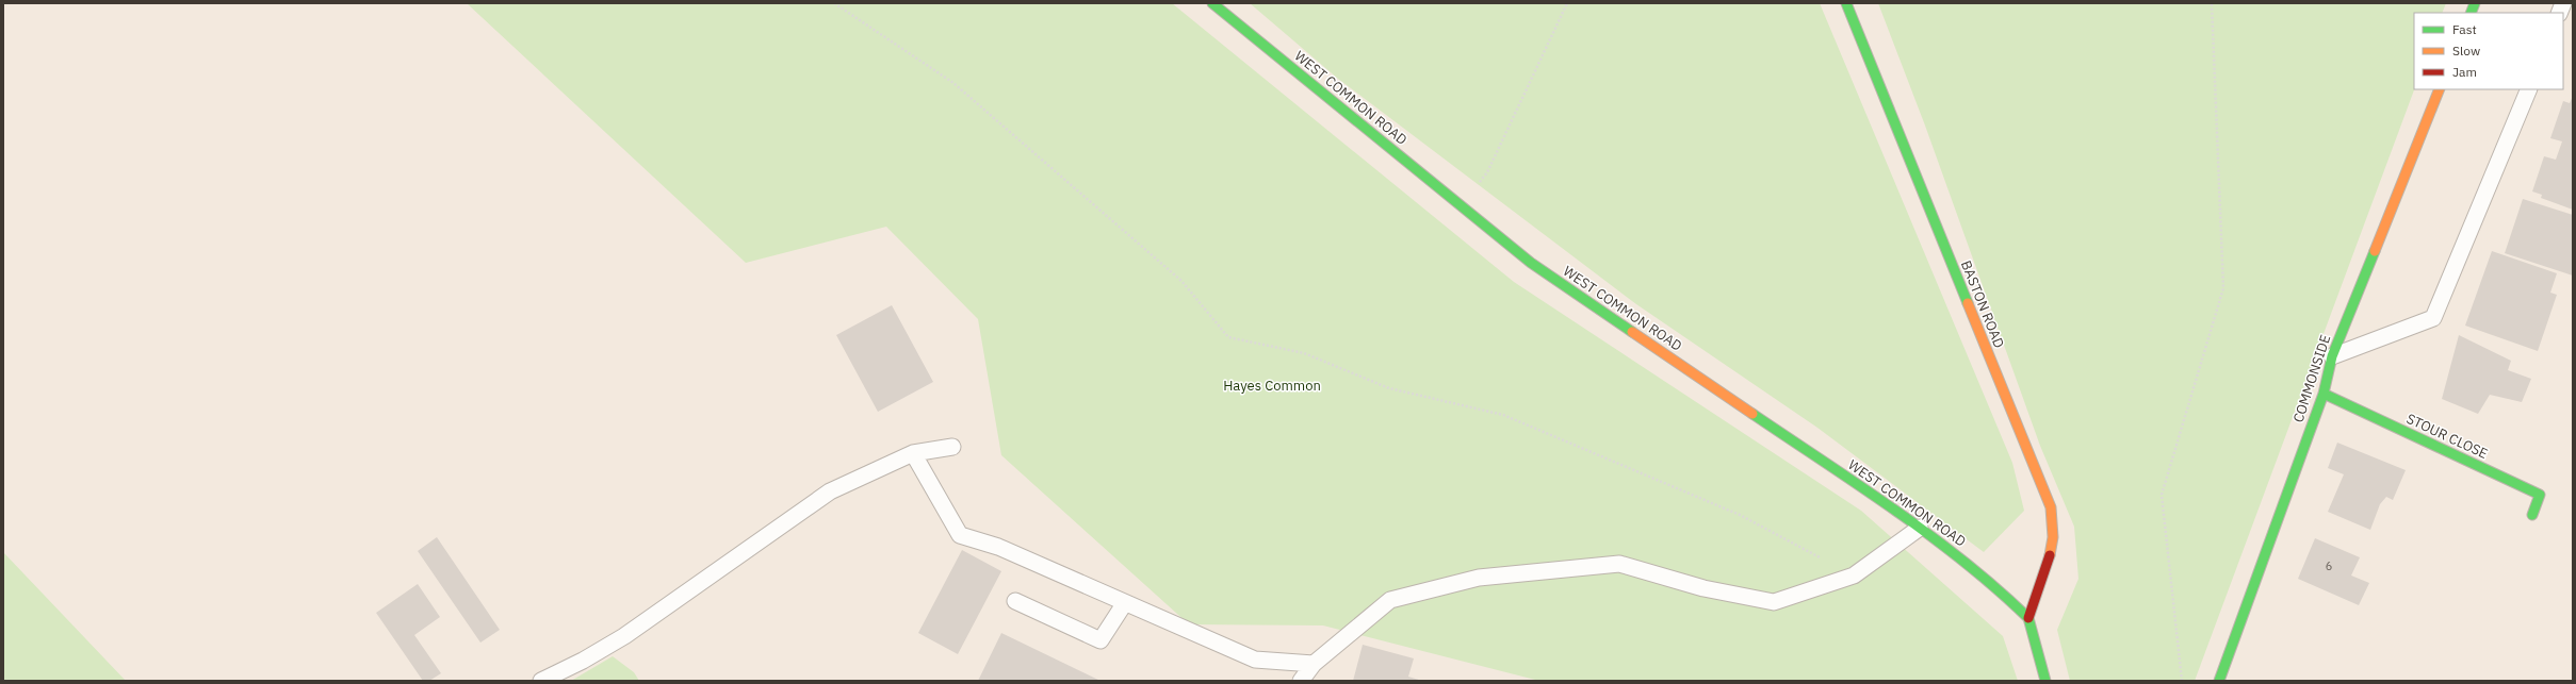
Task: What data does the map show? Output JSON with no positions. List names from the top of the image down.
{
  "streets": {
    "street": [
      "WEST COMMON ROAD",
      "BASTON ROAD",
      "COMMONSIDE",
      "STOUR CLOSE"
    ]
  },
  "crossings": [
    ["WEST COMMON ROAD", "BASTON ROAD"],
    ["COMMONSIDE", "STOUR CLOSE"]
  ],
  "parks": ["Hayes Common"],
  "house_numbers": ["6"],
  "legend": ["Fast", "Slow", "Jam"]
}
